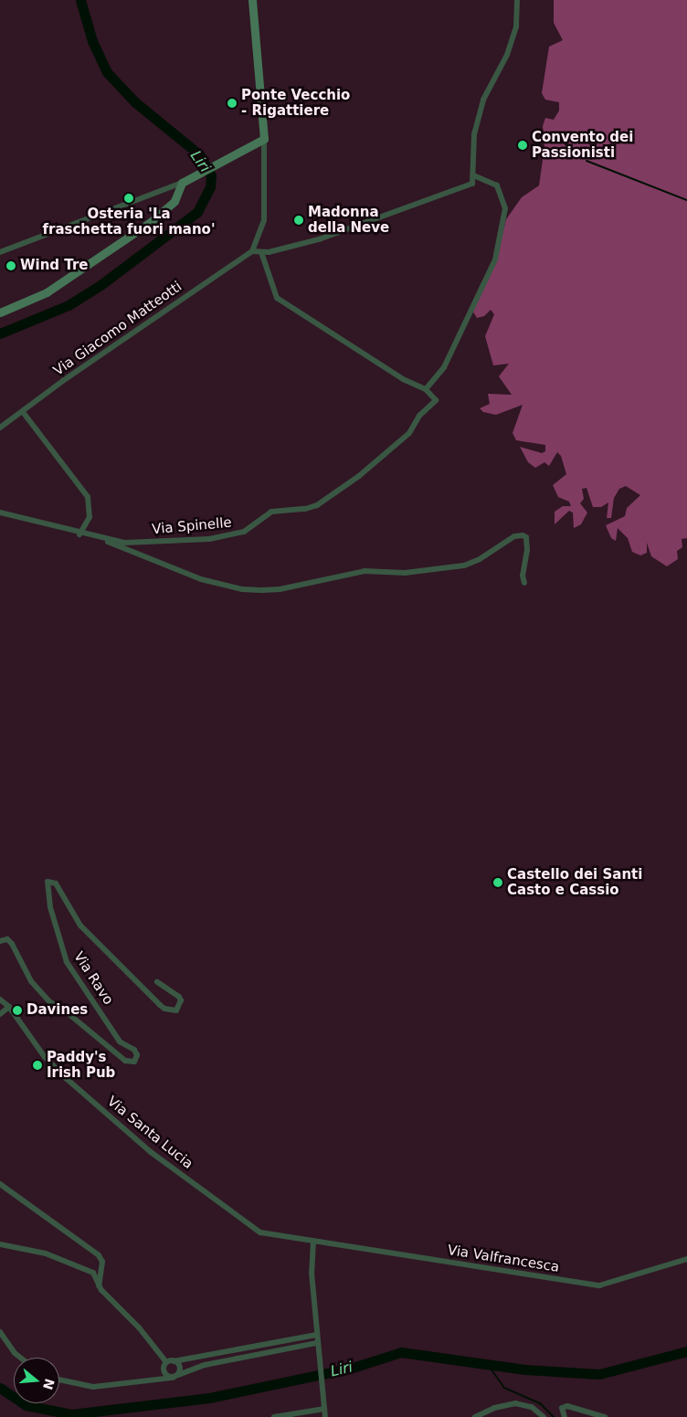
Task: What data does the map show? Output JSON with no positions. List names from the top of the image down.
{
  "streets": {
    "street": [
      "Via Giacomo Matteotti",
      "Via Spinelle",
      "Via Ravo",
      "Via Santa Lucia",
      "Via Valfrancesca"
    ]
  },
  "crossings": [
    ["Via Santa Lucia", "Via Valfrancesca"]
  ],
  "water": ["Liri"],
  "places": [
    "Ponte Vecchio - Rigattiere",
    "Convento dei Passionisti",
    "Osteria 'La fraschetta fuori mano'",
    "Madonna della Neve",
    "Wind Tre",
    "Castello dei Santi Casto e Cassio",
    "Davines",
    "Paddy's Irish Pub"
  ],
  "north": "right"
}
